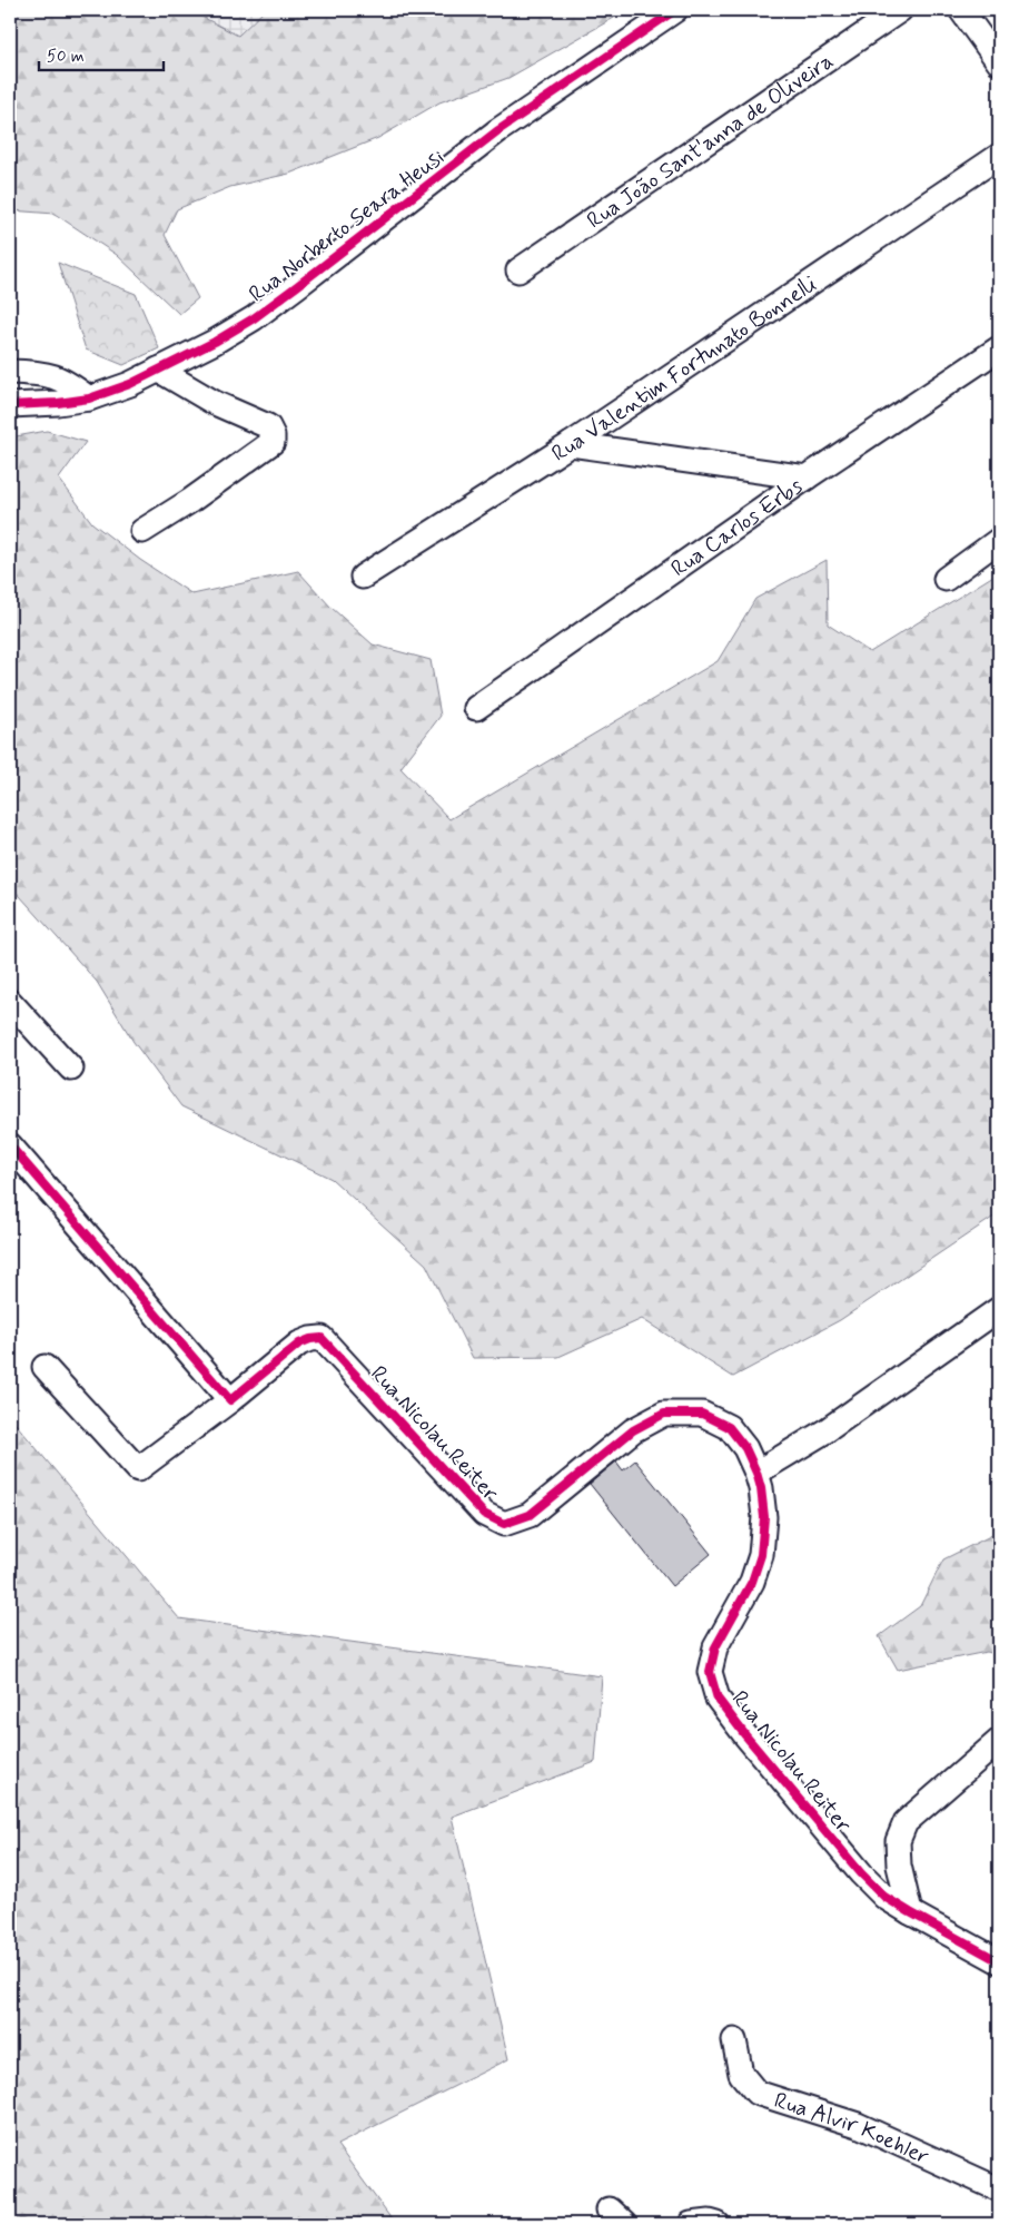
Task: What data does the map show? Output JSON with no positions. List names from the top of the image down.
{
  "streets": {
    "street": [
      "Rua João Sant'anna de Oliveira",
      "Rua Norberto Seara Heusi",
      "Rua Valentim Fortunato Bonnelli",
      "Rua Carlos Erbs",
      "Rua Nicolau Reiter",
      "Rua Alvir Koehler"
    ]
  },
  "scale_bar": "50 m"
}
